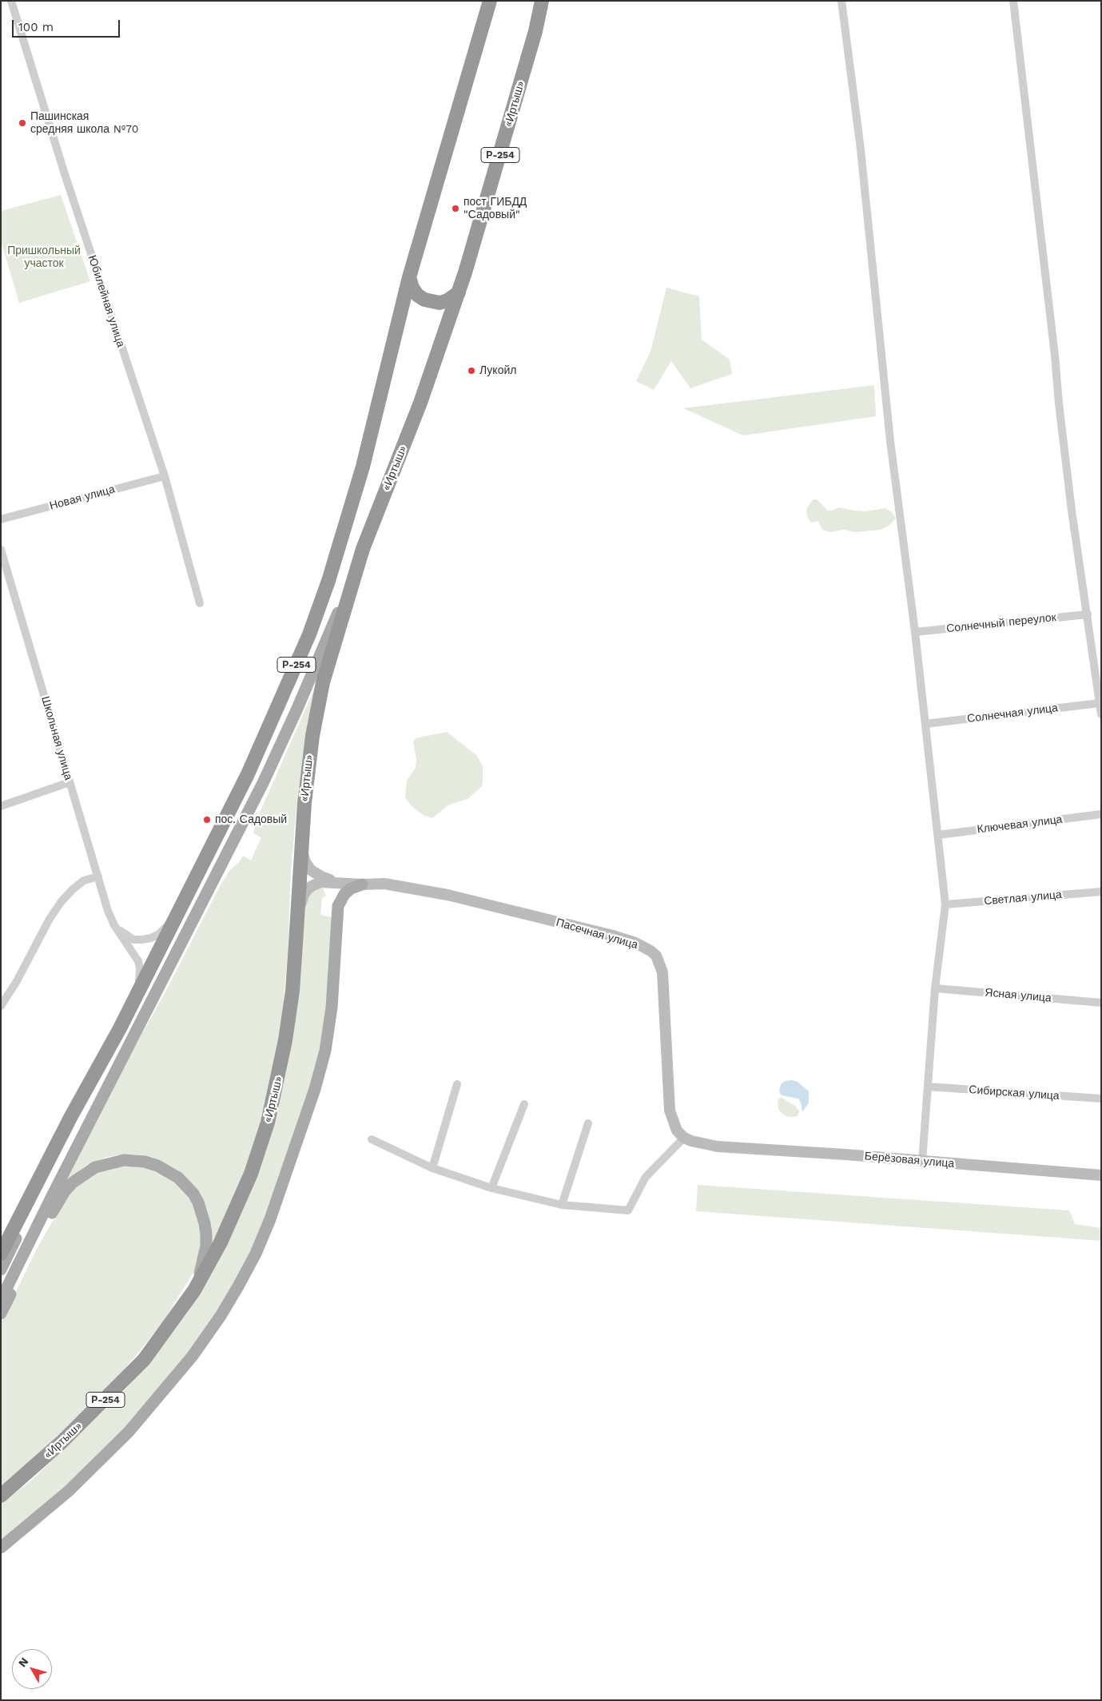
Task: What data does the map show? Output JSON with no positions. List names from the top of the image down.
{
  "streets": {
    "highway": ["«Иртыш»", "Р-254"],
    "main road": ["Пасечная улица", "Берёзовая улица"],
    "street": [
      "Юбилейная улица",
      "Новая улица",
      "Солнечный переулок",
      "Солнечная улица",
      "Школьная улица",
      "Ключевая улица",
      "Светлая улица",
      "Ясная улица",
      "Сибирская улица"
    ]
  },
  "crossings": [
    ["Р-254", "Школьная улица"],
    ["Юбилейная улица", "Новая улица"],
    ["Пасечная улица", "Берёзовая улица"]
  ],
  "parks": ["Пришкольный участок"],
  "places": [
    "Пашинская средняя школа №70",
    "пост ГИБДД \"Садовый\"",
    "Лукойл",
    "пос. Садовый"
  ],
  "scale_bar": "100 m",
  "north": "top left"
}
